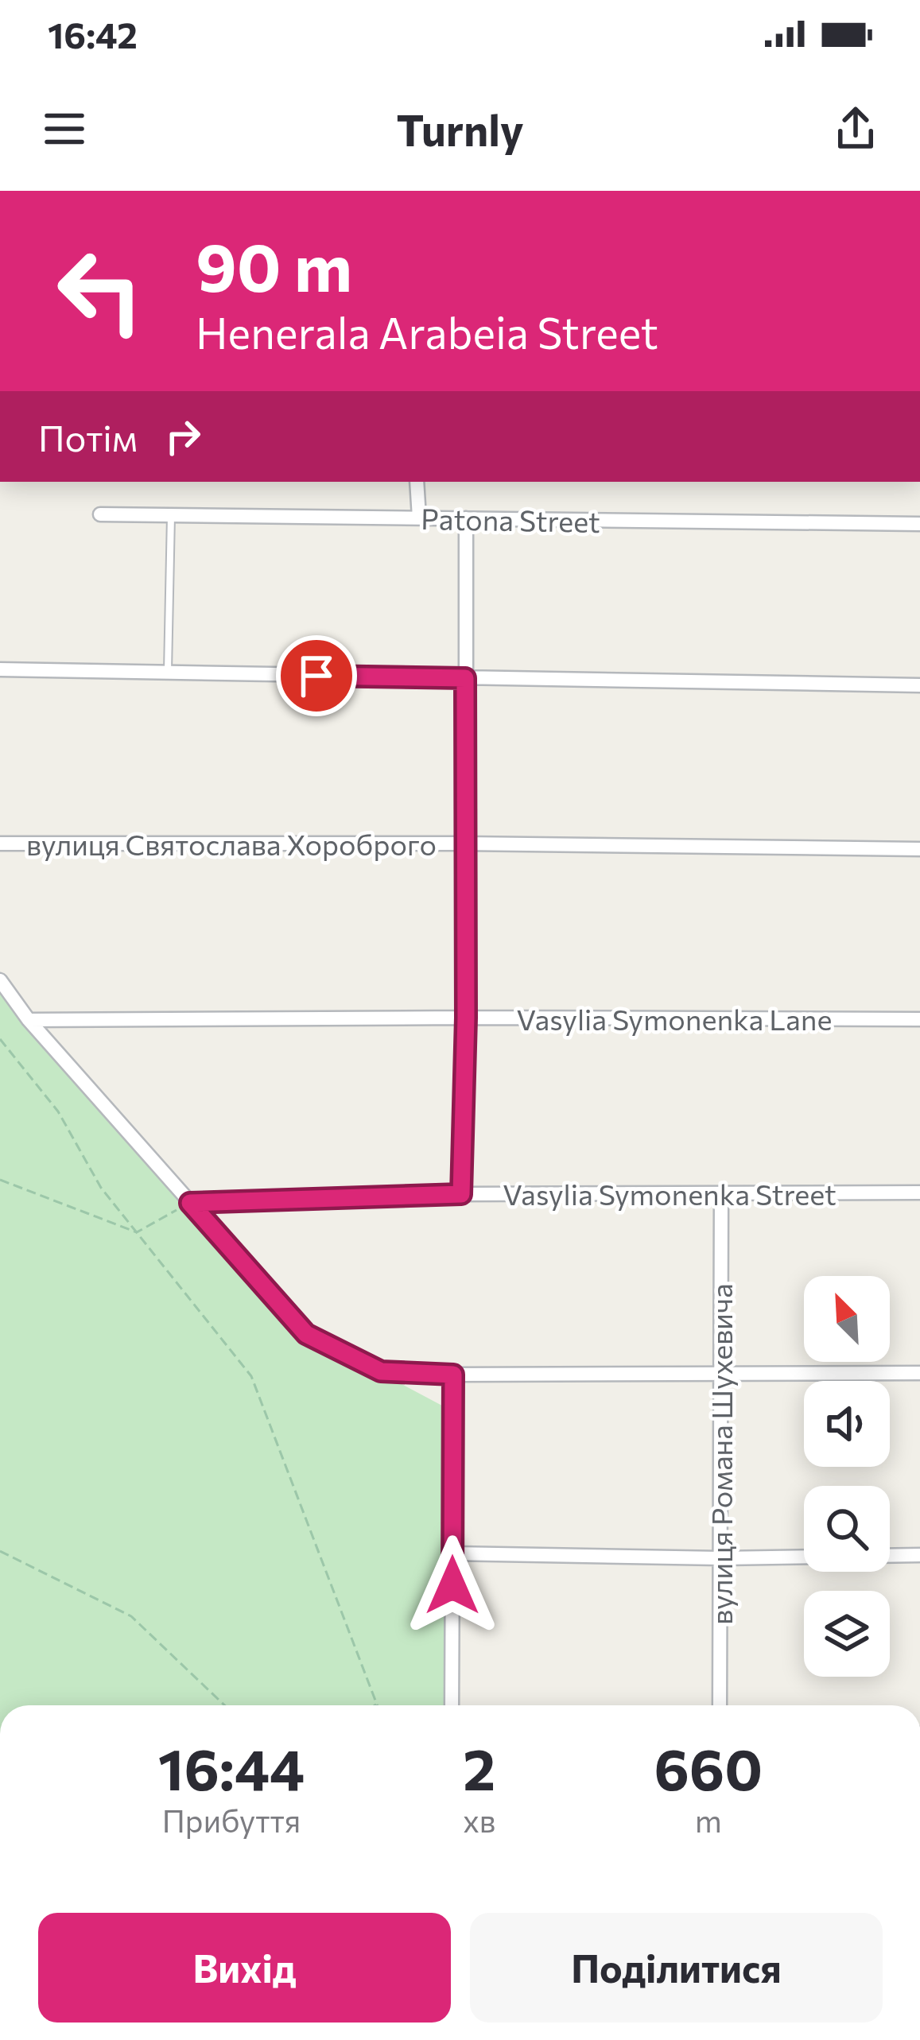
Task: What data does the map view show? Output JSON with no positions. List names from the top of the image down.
{
  "streets": {
    "street": [
      "Patona Street",
      "вулиця Святослава Хороброго",
      "Vasylia Symonenka Lane",
      "Vasylia Symonenka Street",
      "вулиця Романа Шухевича"
    ]
  },
  "crossings": [
    ["Vasylia Symonenka Street", "вулиця Романа Шухевича"]
  ],
  "north": "top left",
  "page": {
    "status": "16:42",
    "header": "Turnly",
    "turn": ["90 m", "Henerala Arabeia Street"],
    "then": "Потім",
    "eta": [
      "16:44",
      "Прибуття",
      "2",
      "хв",
      "660",
      "m"
    ],
    "buttons": ["Вихід", "Поділитися"]
  }
}
